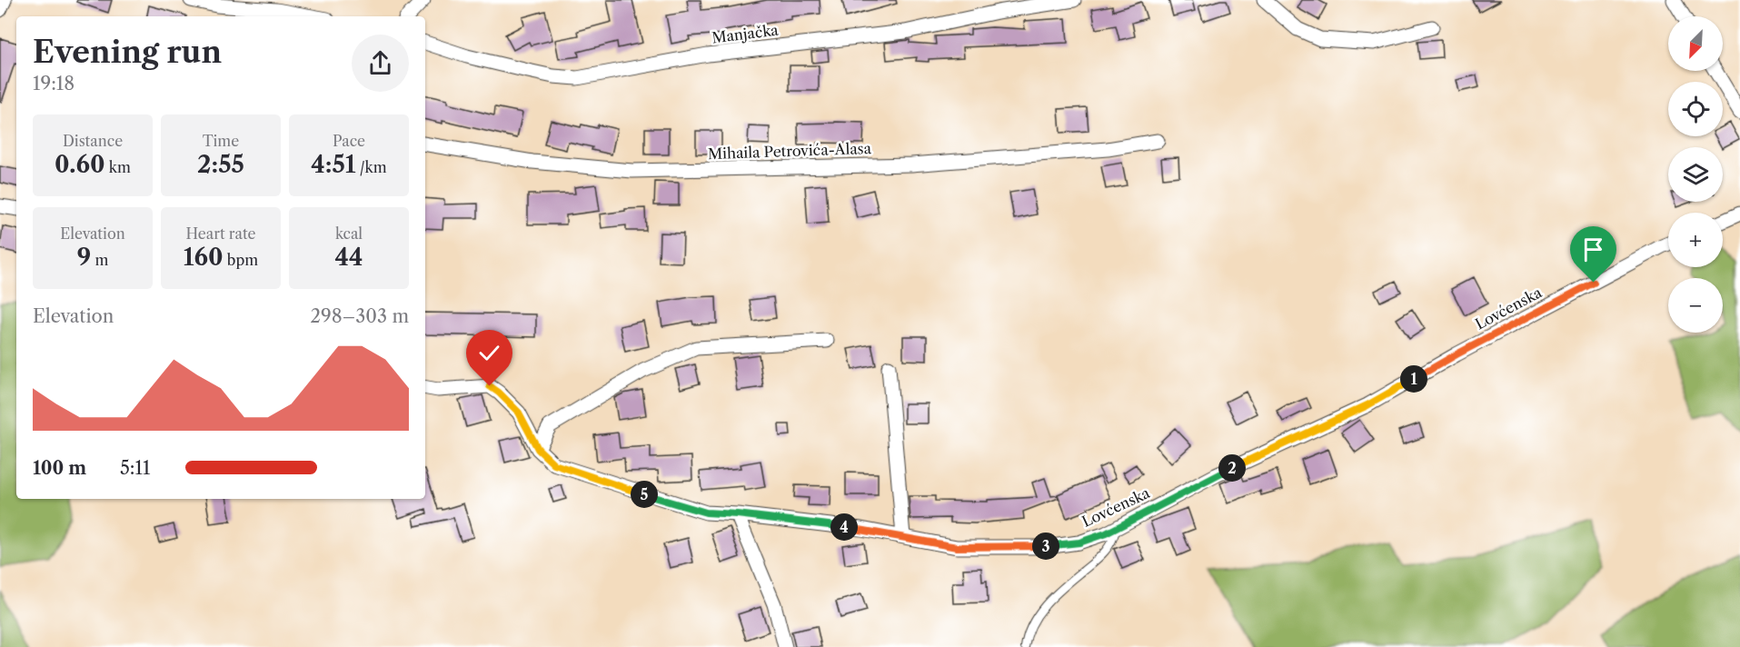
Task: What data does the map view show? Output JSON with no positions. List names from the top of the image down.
{
  "streets": {
    "street": ["Manjačka", "Mihaila Petrovića-Alasa", "Lovćenska"]
  },
  "north": "bottom left",
  "page": {
    "map_buttons": ["+", "−"],
    "heading": ["Evening run", "19:18"],
    "stats": [
      ["Distance", "0.60 km"],
      ["Time", "2:55"],
      ["Pace", "4:51 /km"],
      ["Elevation", "9 m"],
      ["Heart rate", "160 bpm"],
      ["kcal", "44"]
    ],
    "chart": ["Elevation", "298–303 m"],
    "pins": [
      "1",
      "2",
      "5",
      "4",
      "3"
    ],
    "list": [
      {
        "name": "100 m",
        "note": "5:11"
      }
    ]
  }
}
